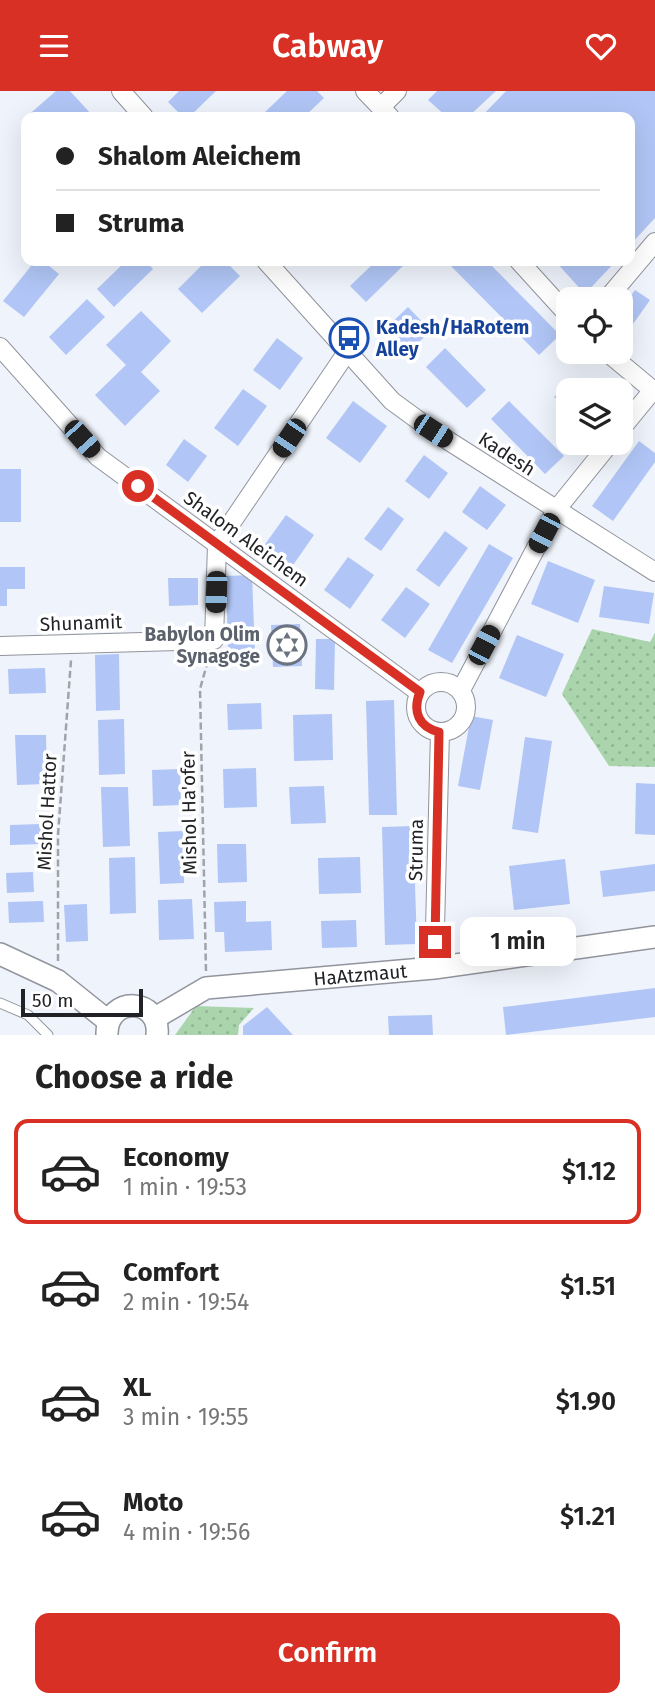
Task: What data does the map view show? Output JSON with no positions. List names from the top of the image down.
{
  "streets": {
    "street": [
      "Kadesh",
      "Shalom Aleichem",
      "Shunamit",
      "Struma",
      "HaAtzmaut"
    ],
    "path": ["Mishol Hattor", "Mishol Ha'ofer"]
  },
  "crossings": [
    ["Shalom Aleichem", "Struma"],
    ["Shunamit", "Mishol Hattor"],
    ["Shunamit", "Mishol Ha'ofer"],
    ["Mishol Ha'ofer", "HaAtzmaut"],
    ["Struma", "HaAtzmaut"]
  ],
  "places": {
    "bus stop": ["Kadesh/HaRotem Alley"],
    "synagogue": ["Babylon Olim Synagoge"]
  },
  "scale_bar": "50 m",
  "page": {
    "header": "Cabway",
    "banner": ["Shalom Aleichem", "Struma"],
    "bubble": "1 min",
    "scale": "50 m",
    "heading": "Choose a ride",
    "list": [
      {
        "name": "Economy",
        "note": "1 min · 19:53",
        "value": "$1.12"
      },
      {
        "name": "Comfort",
        "note": "2 min · 19:54",
        "value": "$1.51"
      },
      {
        "name": "XL",
        "note": "3 min · 19:55",
        "value": "$1.90"
      },
      {
        "name": "Moto",
        "note": "4 min · 19:56",
        "value": "$1.21"
      }
    ],
    "buttons": "Confirm"
  }
}
